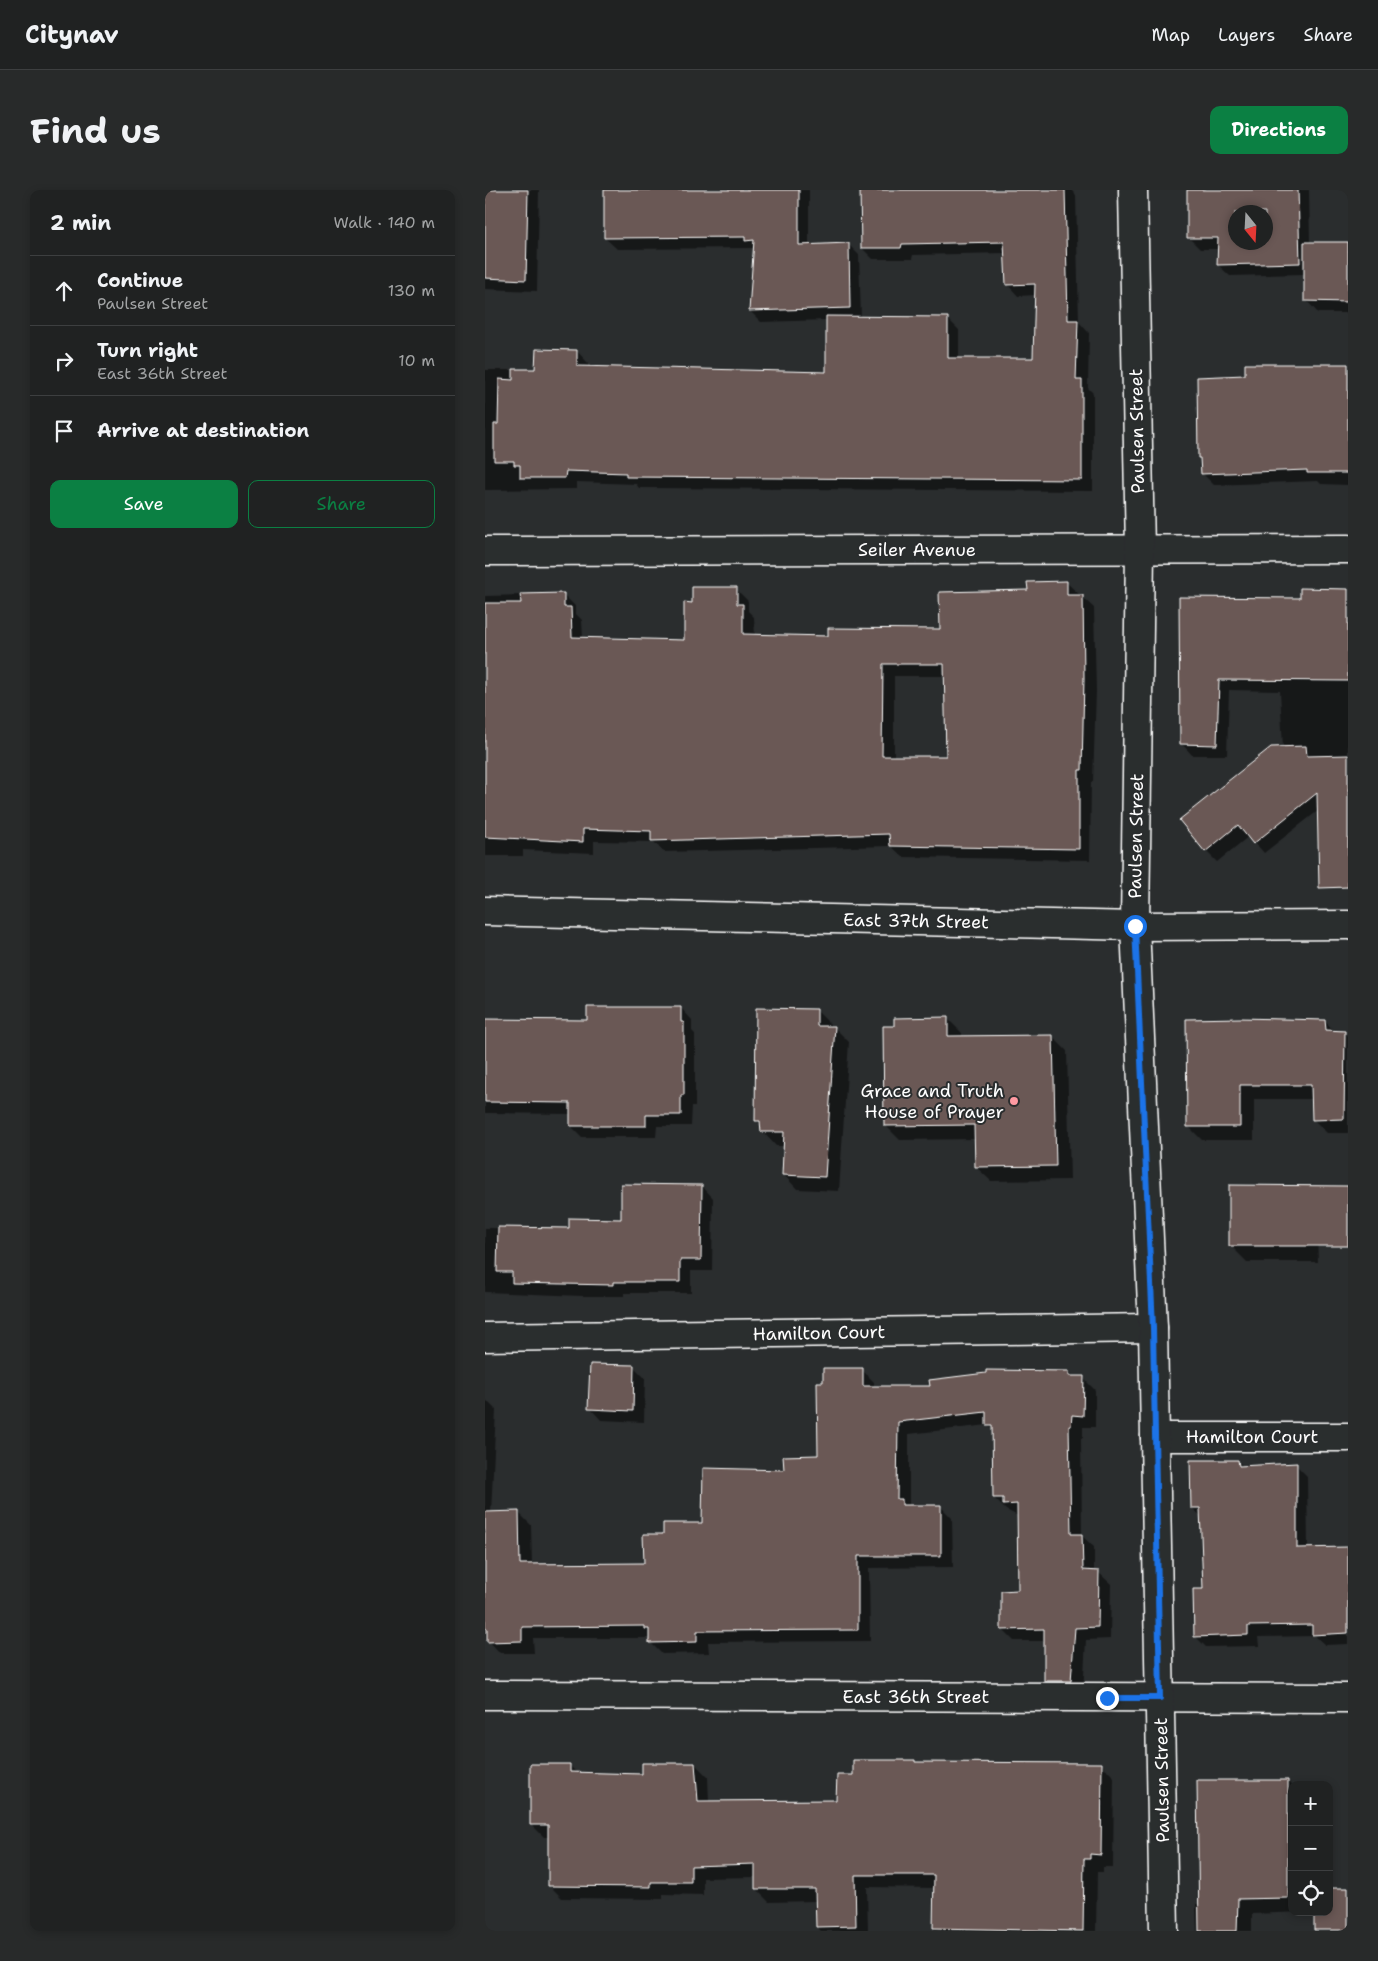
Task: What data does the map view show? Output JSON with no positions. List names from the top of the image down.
{
  "streets": {
    "street": [
      "Paulsen Street",
      "Seiler Avenue",
      "East 37th Street",
      "Hamilton Court",
      "East 36th Street"
    ]
  },
  "crossings": [
    ["Paulsen Street", "Seiler Avenue"],
    ["Paulsen Street", "East 37th Street"],
    ["Paulsen Street", "Hamilton Court"],
    ["Paulsen Street", "East 36th Street"]
  ],
  "places": ["Grace and Truth House of Prayer"],
  "north": "bottom",
  "page": {
    "header": "Citynav",
    "nav": ["Map", "Layers", "Share"],
    "buttons": [
      "Directions",
      ["Save", "Share"]
    ],
    "title": "Find us",
    "heading": ["2 min", "Walk · 140 m"],
    "list": [
      ["Continue", "Paulsen Street", "130 m"],
      ["Turn right", "East 36th Street", "10 m"],
      "Arrive at destination"
    ],
    "map_buttons": ["+", "−"]
  }
}
